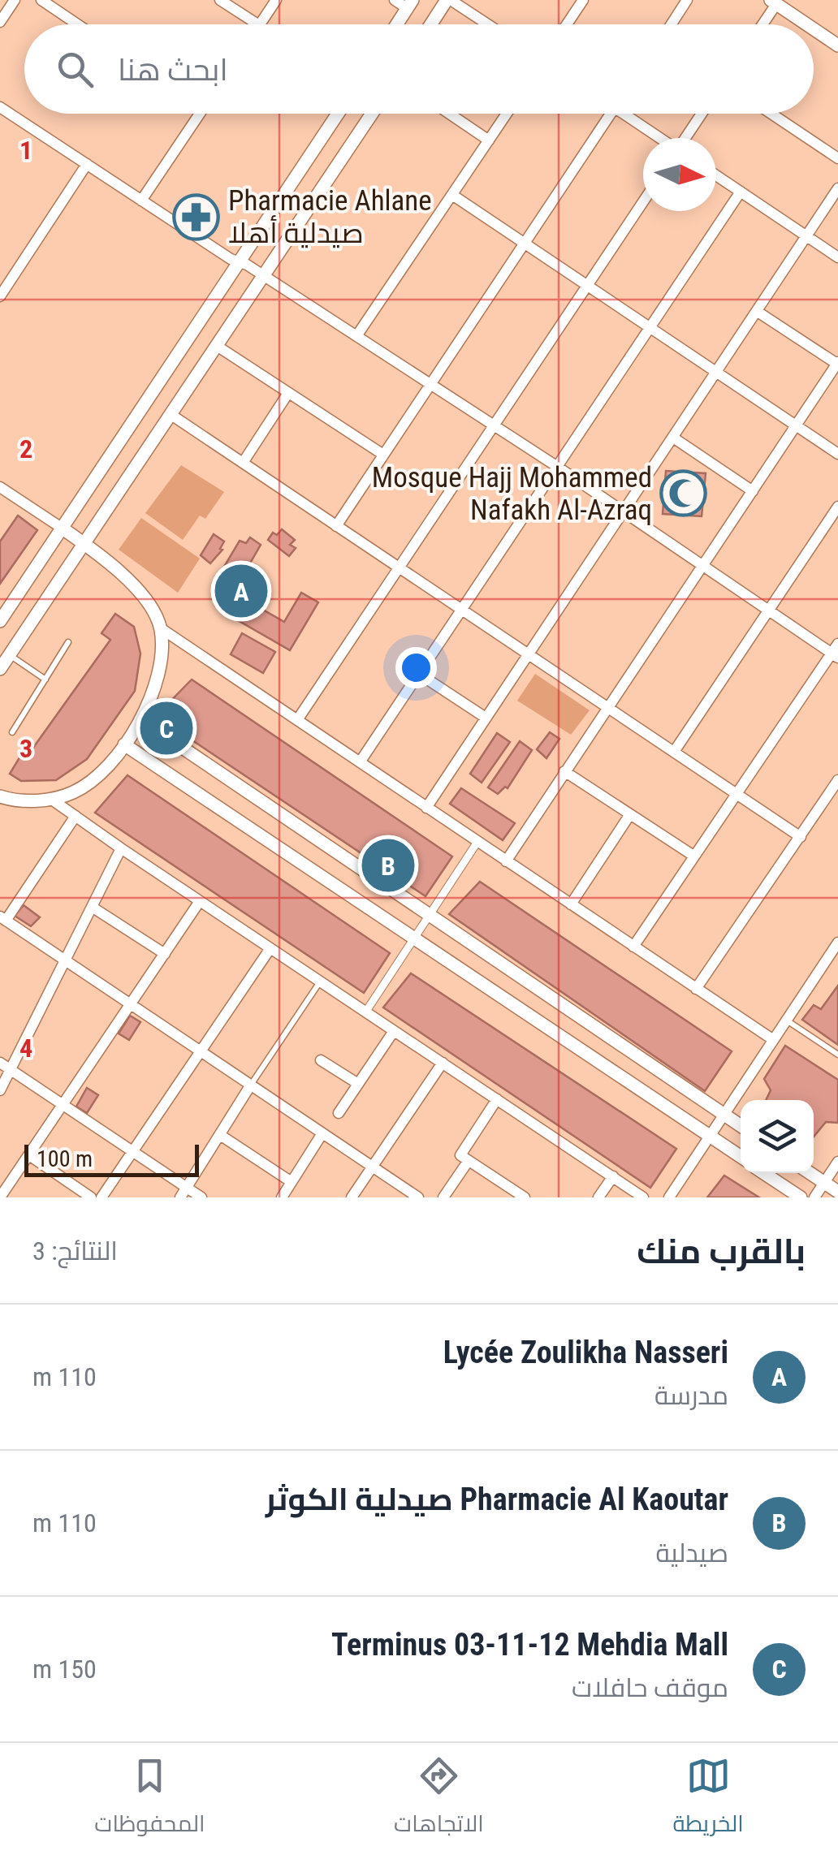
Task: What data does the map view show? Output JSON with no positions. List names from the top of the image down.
{
  "places": {
    "pharmacy": ["Pharmacie Ahlane صيدلية أهلا"],
    "mosque": ["Mosque Hajj Mohammed Nafakh Al-Azraq"]
  },
  "scale_bar": "100 m",
  "north": "right",
  "page": {
    "search": "ابحث هنا",
    "pins": ["A", "C", "B"],
    "scale": "100 m",
    "heading": ["بالقرب منك", "النتائج: 3"],
    "list": [
      {
        "mark": "A",
        "name": "Lycée Zoulikha Nasseri",
        "note": "مدرسة",
        "value": "110 m"
      },
      {
        "mark": "B",
        "name": "Pharmacie Al Kaoutar صيدلية الكوثر",
        "note": "صيدلية",
        "value": "110 m"
      },
      {
        "mark": "C",
        "name": "Terminus 03-11-12 Mehdia Mall",
        "note": "موقف حافلات",
        "value": "150 m"
      }
    ],
    "nav": ["الخريطة", "الاتجاهات", "المحفوظات"]
  },
  "grid": {
    "rows": [
      "1",
      "2",
      "3",
      "4"
    ]
  }
}
